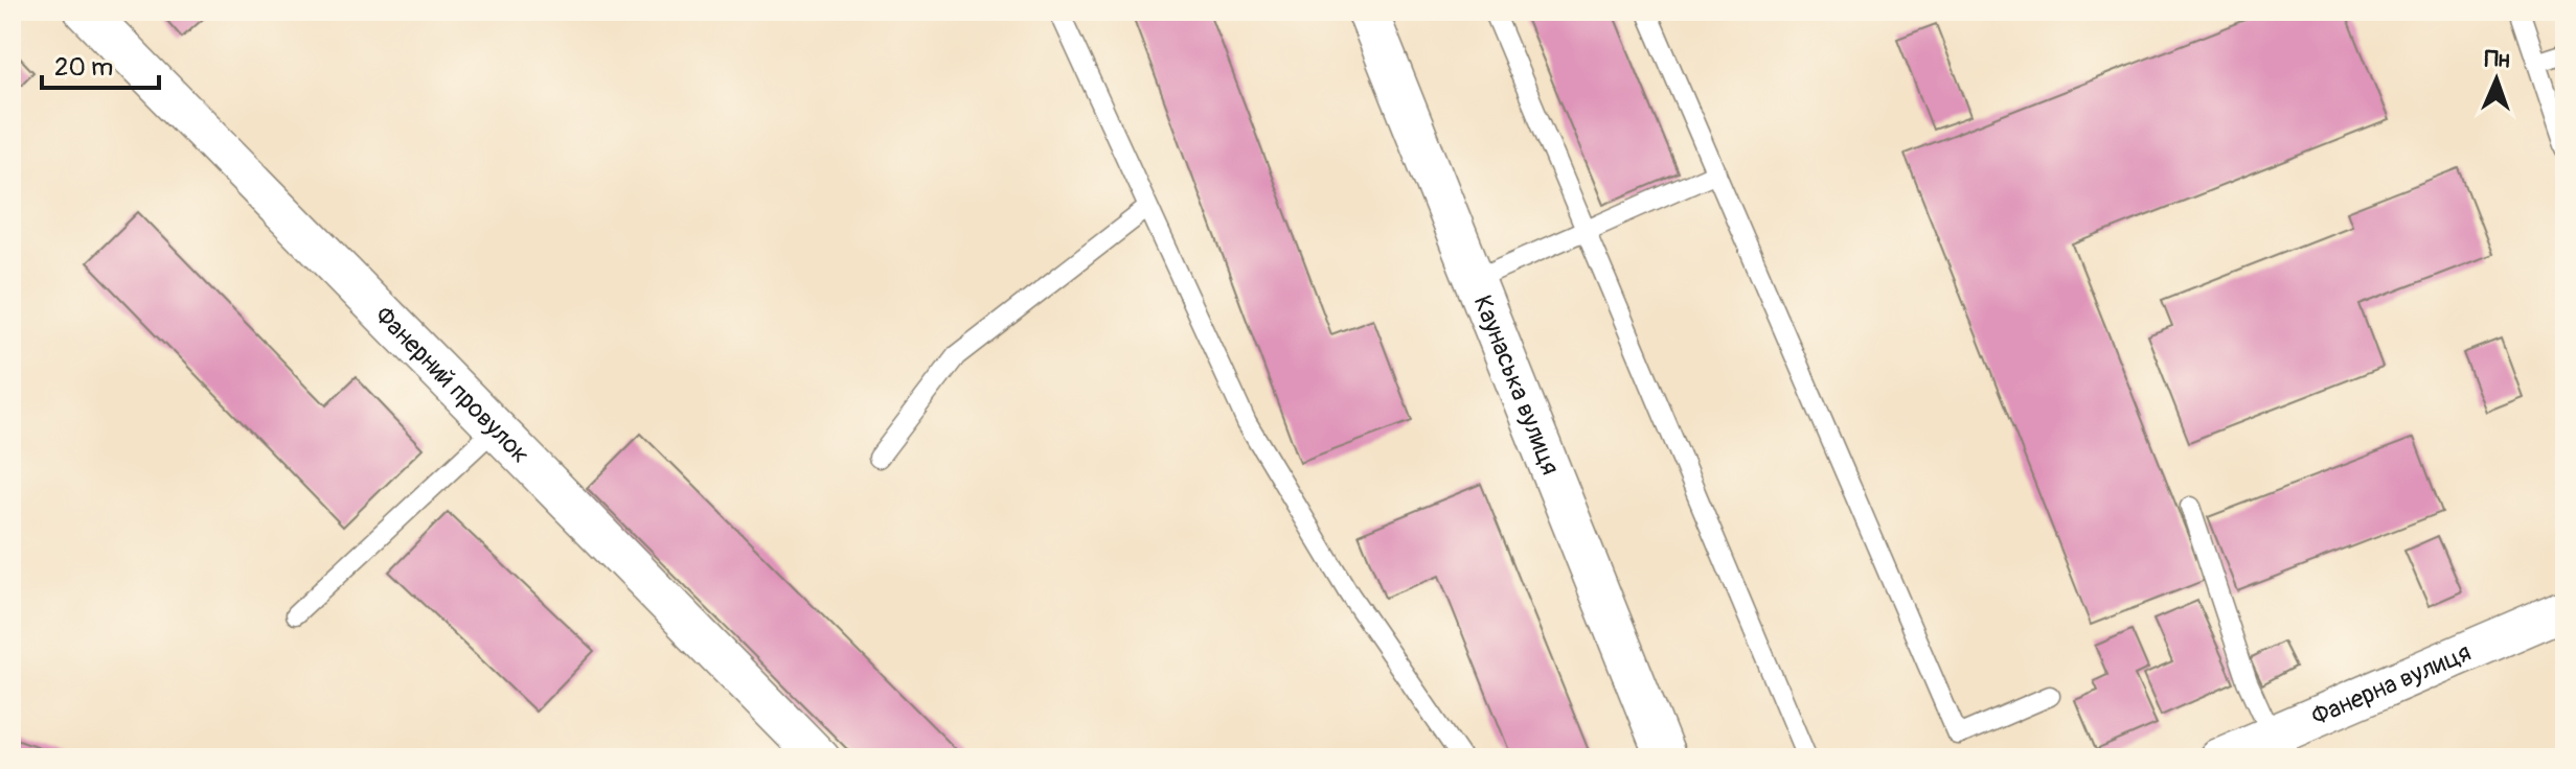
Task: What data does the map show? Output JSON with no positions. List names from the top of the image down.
{
  "streets": {
    "street": ["Фанерний провулок", "Каунаська вулиця", "Фанерна вулиця"]
  },
  "scale_bar": "20 m",
  "north": "top"
}
